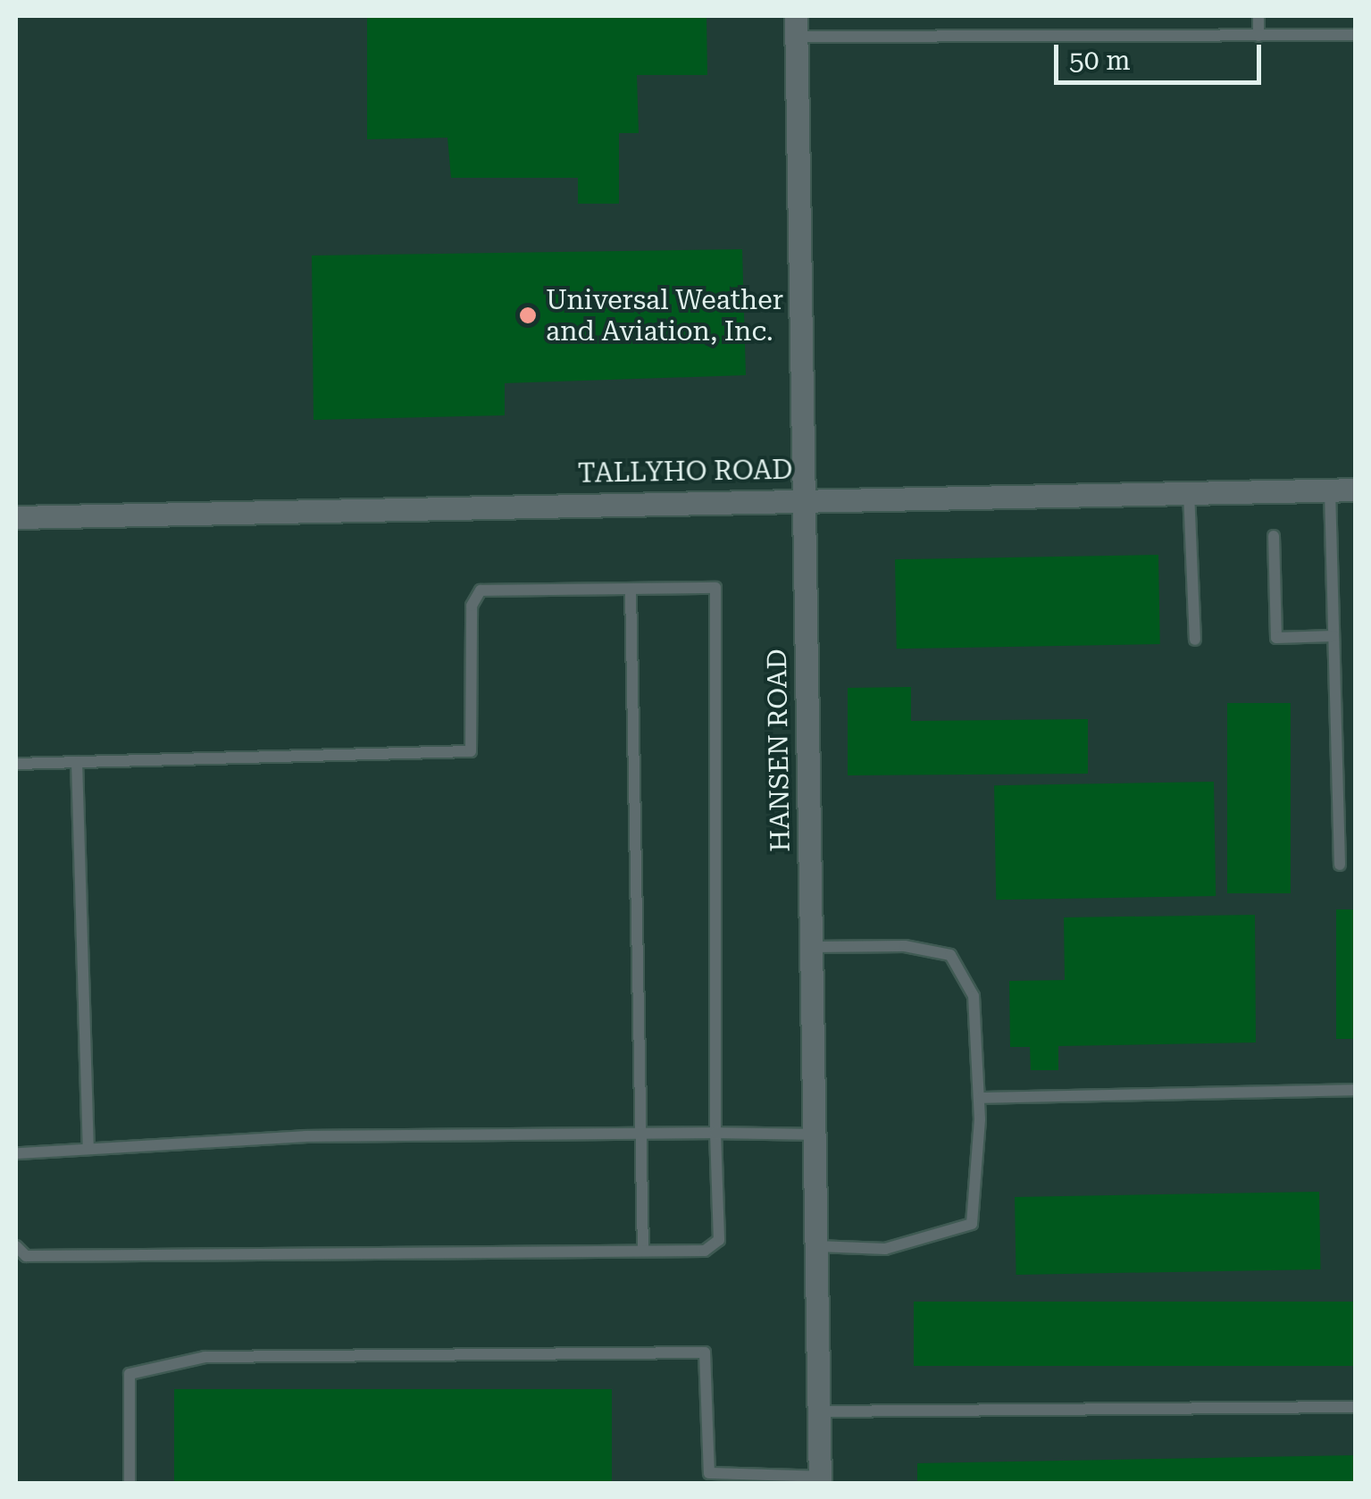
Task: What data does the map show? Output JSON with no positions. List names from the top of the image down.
{
  "streets": {
    "street": ["TALLYHO ROAD", "HANSEN ROAD"]
  },
  "crossings": [
    ["TALLYHO ROAD", "HANSEN ROAD"]
  ],
  "places": ["Universal Weather and Aviation, Inc."],
  "scale_bar": "50 m"
}
